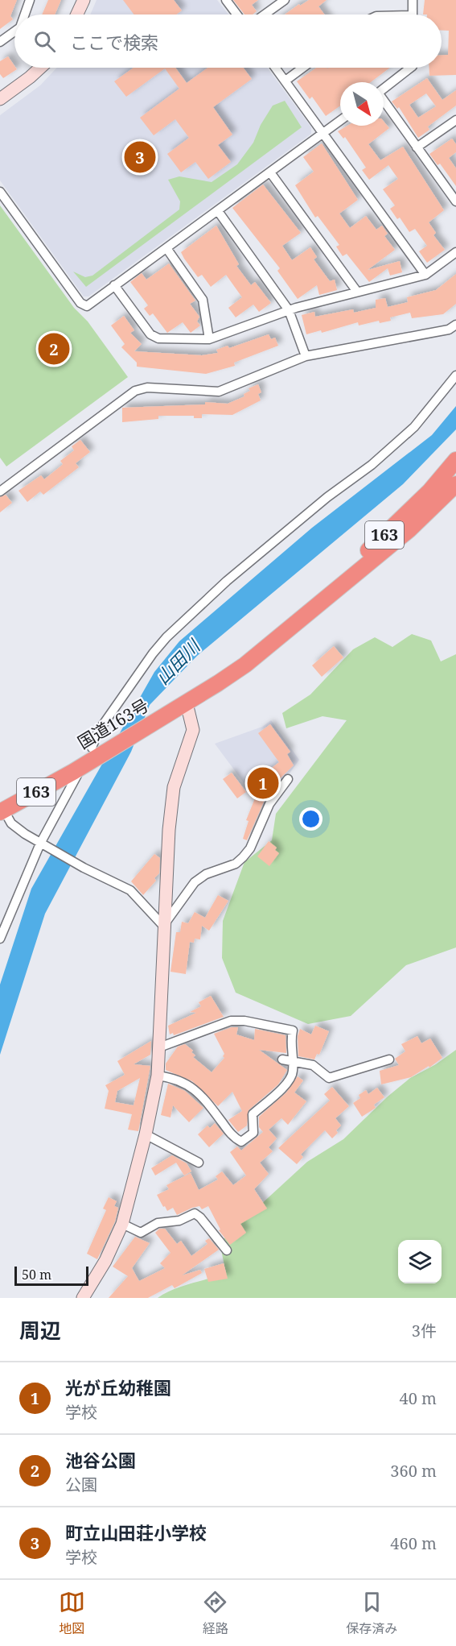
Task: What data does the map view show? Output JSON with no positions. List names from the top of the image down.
{
  "streets": {
    "highway": ["163", "国道163号"]
  },
  "water": ["山田川"],
  "scale_bar": "50 m",
  "north": "bottom right",
  "page": {
    "search": "ここで検索",
    "pins": ["3", "2", "1"],
    "scale": "50 m",
    "heading": ["周辺", "3件"],
    "list": [
      {
        "mark": "1",
        "name": "光が丘幼稚園",
        "note": "学校",
        "value": "40 m"
      },
      {
        "mark": "2",
        "name": "池谷公園",
        "note": "公園",
        "value": "360 m"
      },
      {
        "mark": "3",
        "name": "町立山田荘小学校",
        "note": "学校",
        "value": "460 m"
      }
    ],
    "nav": ["地図", "経路", "保存済み"]
  }
}
